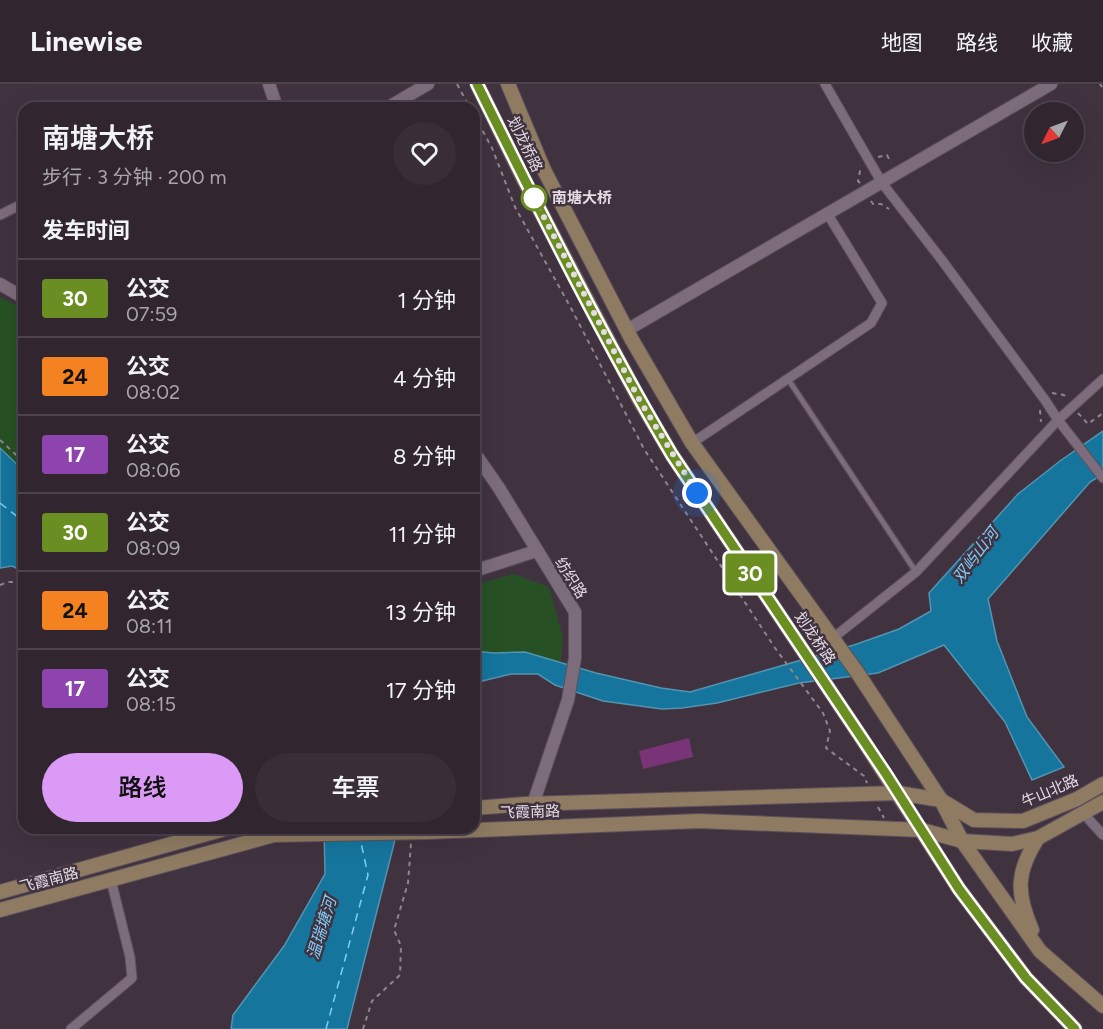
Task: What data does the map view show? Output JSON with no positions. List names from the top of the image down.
{
  "streets": {
    "main road": ["划龙桥路", "牛山北路", "飞霞南路"],
    "street": ["纺织路"]
  },
  "crossings": [
    ["划龙桥路", "牛山北路"],
    ["划龙桥路", "飞霞南路"],
    ["纺织路", "飞霞南路"],
    ["牛山北路", "飞霞南路"]
  ],
  "water": ["双屿山河", "温瑞塘河"],
  "places": ["南塘大桥"],
  "lines": ["bus line 30"],
  "north": "bottom left",
  "page": {
    "header": "Linewise",
    "nav": ["地图", "路线", "收藏"],
    "on_map": "30",
    "heading": [
      ["南塘大桥", "步行 · 3 分钟 · 200 m"],
      "发车时间"
    ],
    "list": [
      {
        "mark": "30",
        "name": "公交",
        "note": "07:59",
        "value": "1 分钟"
      },
      {
        "mark": "24",
        "name": "公交",
        "note": "08:02",
        "value": "4 分钟"
      },
      {
        "mark": "17",
        "name": "公交",
        "note": "08:06",
        "value": "8 分钟"
      },
      {
        "mark": "30",
        "name": "公交",
        "note": "08:09",
        "value": "11 分钟"
      },
      {
        "mark": "24",
        "name": "公交",
        "note": "08:11",
        "value": "13 分钟"
      },
      {
        "mark": "17",
        "name": "公交",
        "note": "08:15",
        "value": "17 分钟"
      }
    ],
    "buttons": ["路线", "车票"]
  }
}
